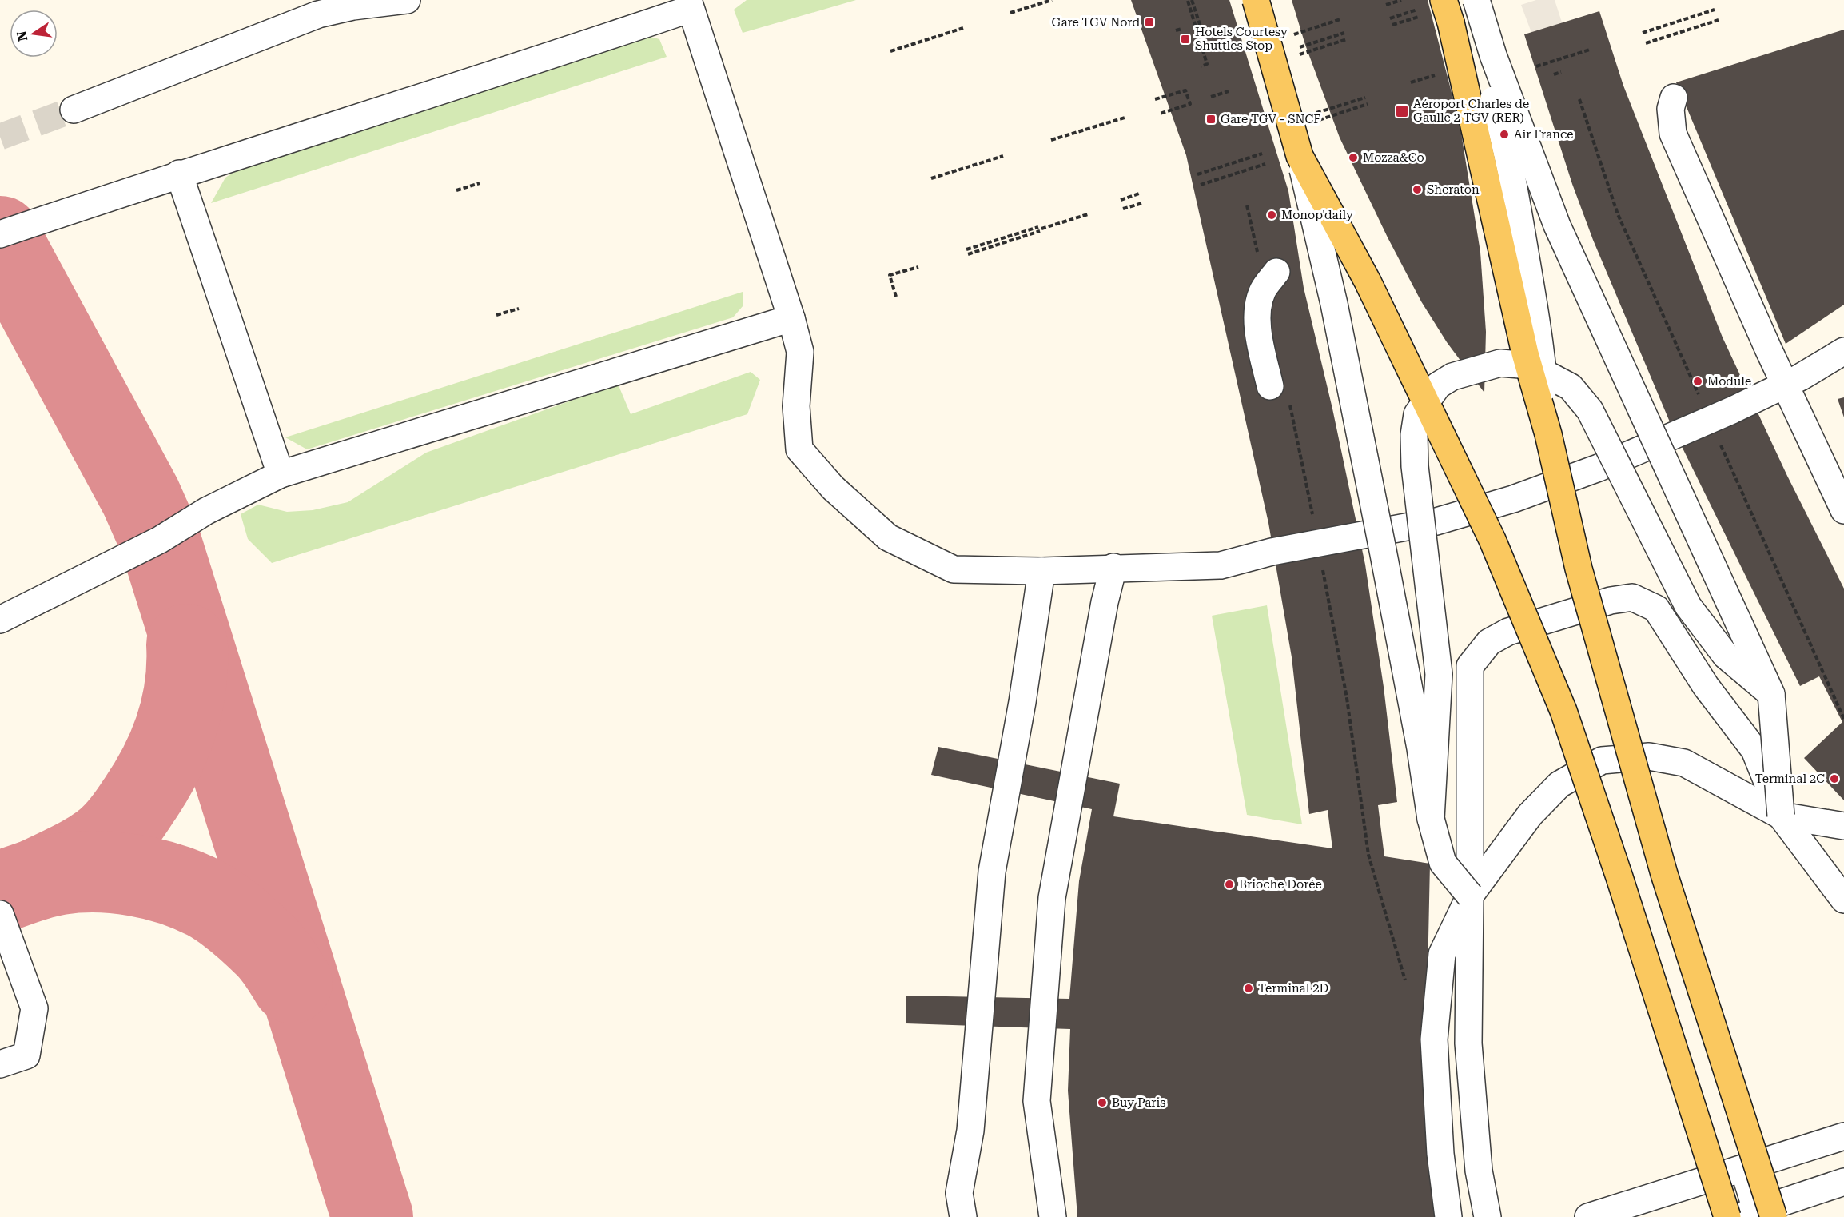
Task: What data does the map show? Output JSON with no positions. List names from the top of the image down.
{
  "places": {
    "transit": [
      "Gare TGV Nord",
      "Hotels Courtesy Shuttles Stop",
      "Aéroport Charles de Gaulle 2 TGV (RER)",
      "Gare TGV - SNCF"
    ],
    "other": [
      "Air France",
      "Mozza&Co",
      "Sheraton",
      "Monop'daily",
      "Module",
      "Terminal 2C",
      "Brioche Dorée",
      "Terminal 2D",
      "Buy Paris"
    ]
  },
  "north": "left"
}
